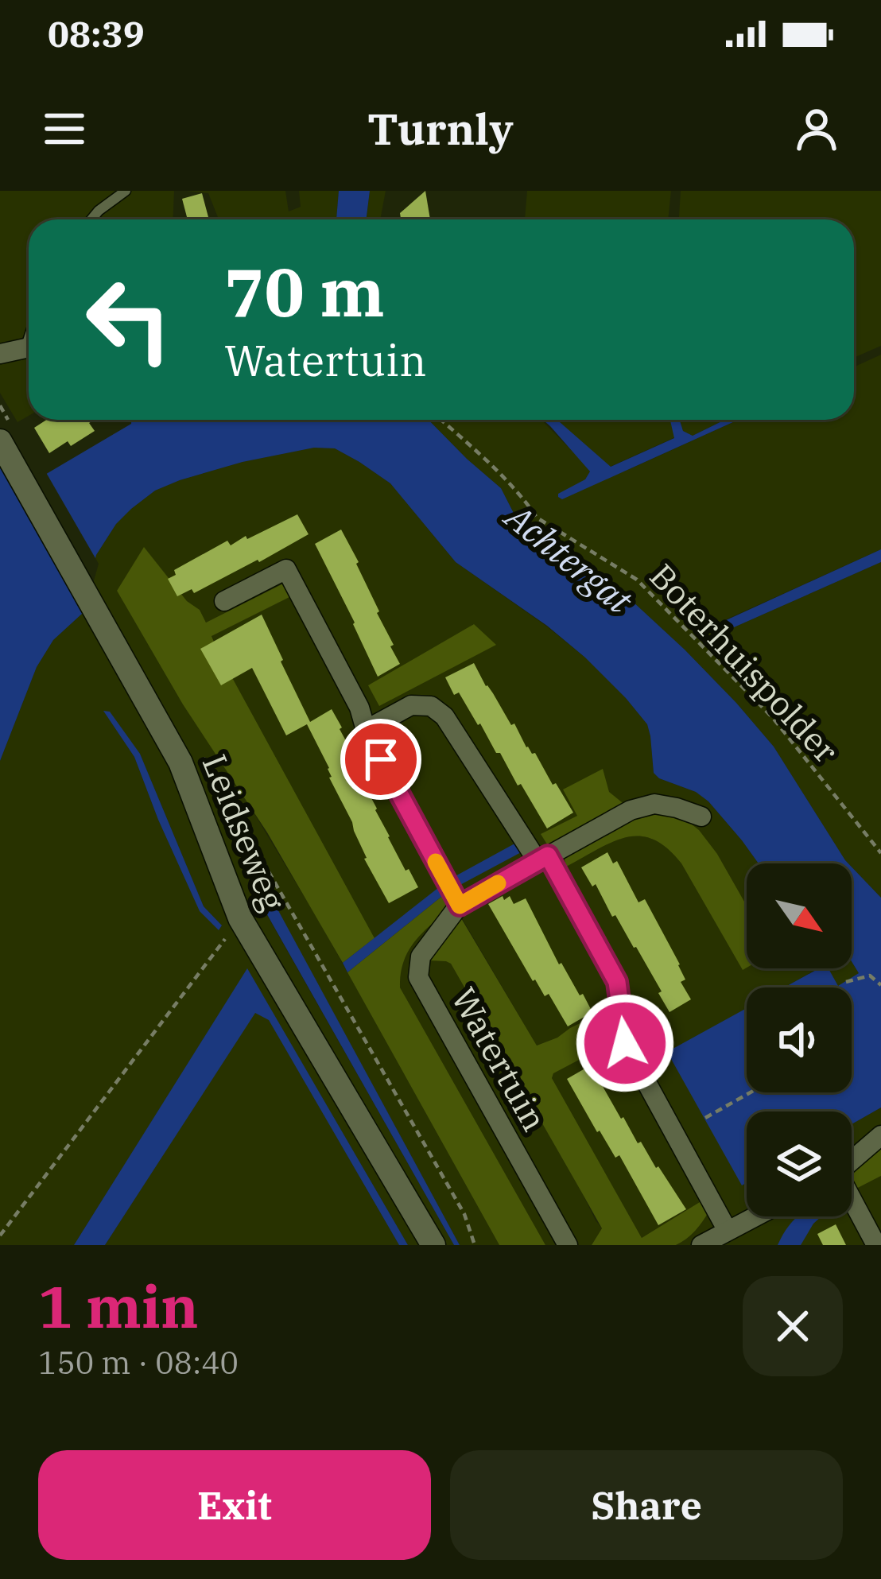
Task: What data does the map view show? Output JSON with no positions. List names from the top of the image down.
{
  "streets": {
    "street": ["Leidseweg", "Watertuin"],
    "path": ["Boterhuispolder"]
  },
  "water": ["Achtergat"],
  "north": "bottom right",
  "page": {
    "status": "08:39",
    "header": "Turnly",
    "turn": ["70 m", "Watertuin"],
    "heading": ["1 min", "150 m · 08:40"],
    "buttons": ["Exit", "Share"]
  }
}
